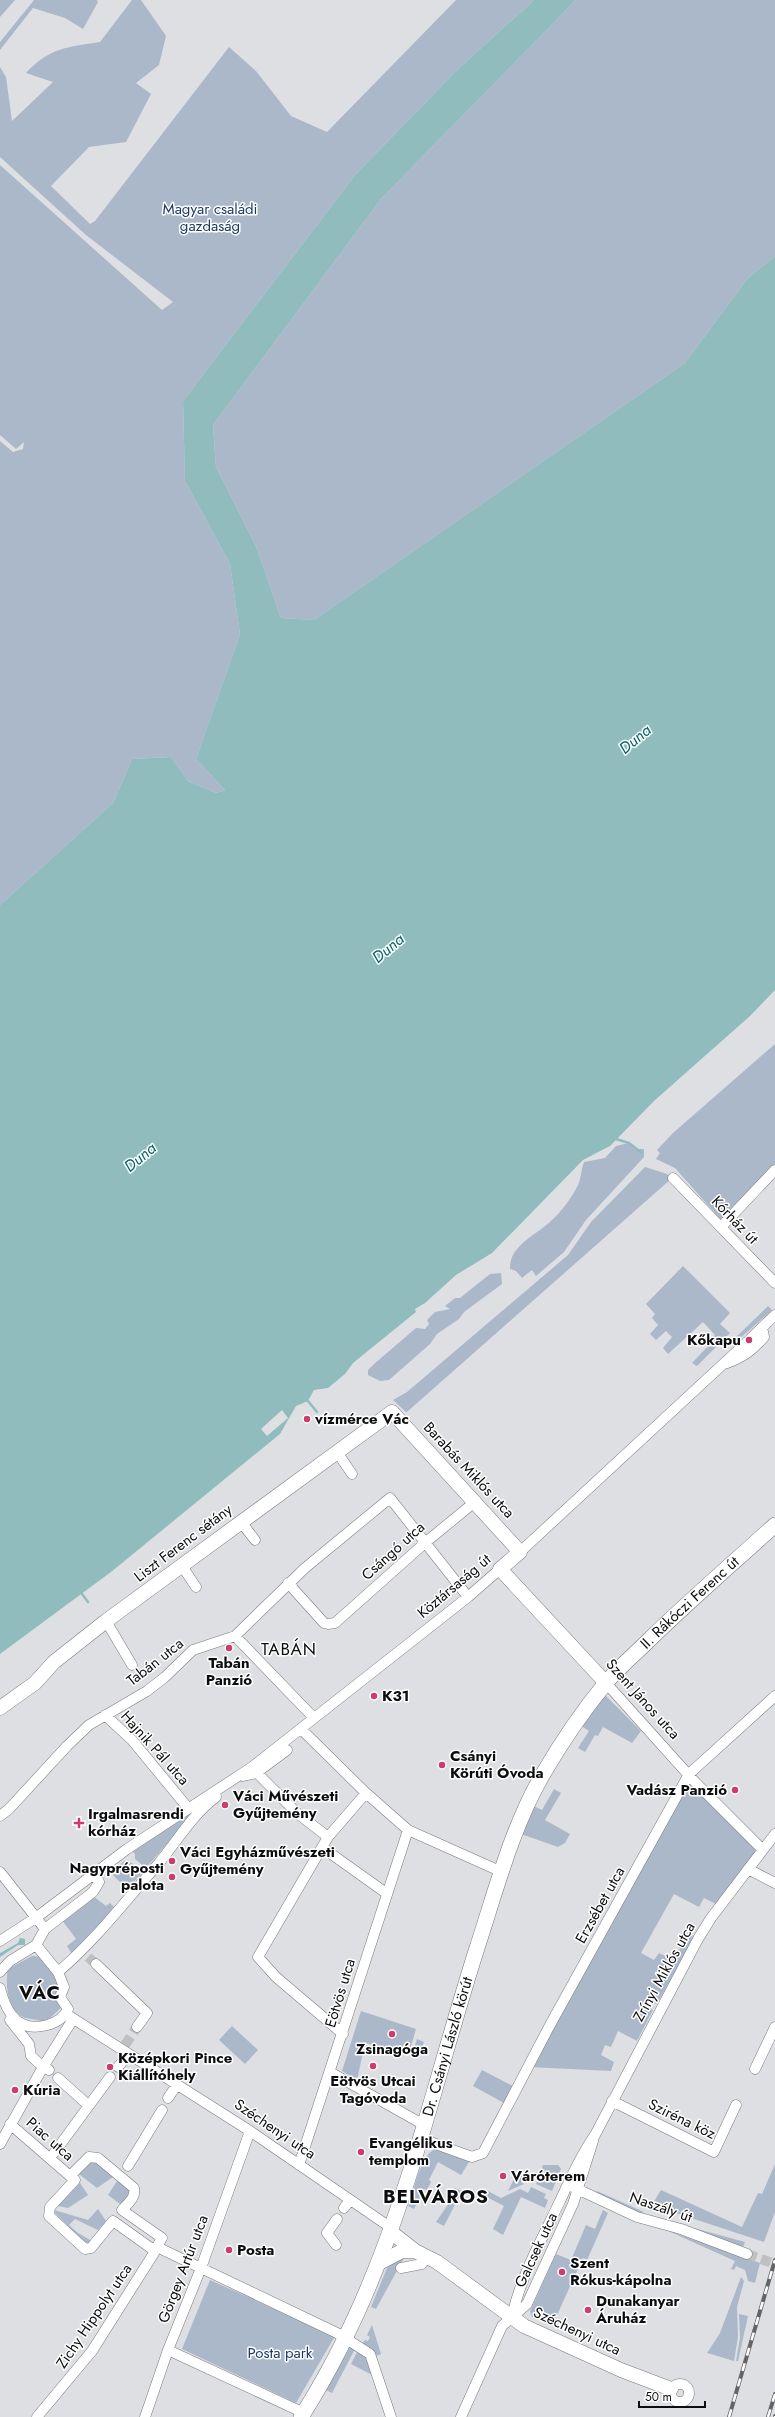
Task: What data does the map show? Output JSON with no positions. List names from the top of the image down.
{
  "streets": {
    "main road": ["II. Rákóczi Ferenc út", "Dr. Csányi László körút"],
    "street": [
      "Kórház út",
      "Barabás Miklós utca",
      "Liszt Ferenc sétány",
      "Csángó utca",
      "Köztársaság út",
      "Tabán utca",
      "Szent János utca",
      "Hajnik Pál utca",
      "Erzsébet utca",
      "Zrínyi Miklós utca",
      "Eötvös utca",
      "Sziréna köz",
      "Széchenyi utca",
      "Piac utca",
      "Naszály út",
      "Galcsek utca",
      "Görgey Artúr utca",
      "Zichy Hippolyt utca"
    ]
  },
  "crossings": [
    ["Barabás Miklós utca", "Liszt Ferenc sétány"],
    ["Barabás Miklós utca", "Csángó utca"],
    ["Barabás Miklós utca", "Köztársaság út"],
    ["Csángó utca", "Tabán utca"],
    ["Köztársaság út", "Szent János utca"],
    ["Köztársaság út", "Hajnik Pál utca"],
    ["II. Rákóczi Ferenc út", "Szent János utca"],
    ["II. Rákóczi Ferenc út", "Dr. Csányi László körút"],
    ["Tabán utca", "Hajnik Pál utca"],
    ["Szent János utca", "Erzsébet utca"],
    ["Szent János utca", "Zrínyi Miklós utca"],
    ["Szent János utca", "Dr. Csányi László körút"],
    ["Erzsébet utca", "Dr. Csányi László körút"],
    ["Zrínyi Miklós utca", "Sziréna köz"],
    ["Zrínyi Miklós utca", "Naszály út"],
    ["Zrínyi Miklós utca", "Galcsek utca"],
    ["Eötvös utca", "Széchenyi utca"],
    ["Dr. Csányi László körút", "Széchenyi utca"],
    ["Széchenyi utca", "Galcsek utca"],
    ["Széchenyi utca", "Görgey Artúr utca"],
    ["Naszály út", "Galcsek utca"]
  ],
  "districts": ["TABÁN", "VÁC", "BELVÁROS"],
  "water": ["Duna"],
  "parks": ["Magyar családi gazdaság", "Posta park"],
  "places": {
    "other": [
      "Kőkapu",
      "vízmérce Vác",
      "Tabán Panzió",
      "K31",
      "Csányi Körúti Óvoda",
      "Vadász Panzió",
      "Váci Művészeti Gyűjtemény",
      "Váci Egyházművészeti Gyűjtemény",
      "Nagypréposti palota",
      "Zsinagóga",
      "Eötvös Utcai Tagóvoda",
      "Középkori Pince Kiállítóhely",
      "Kúria",
      "Evangélikus templom",
      "Váróterem",
      "Posta",
      "Szent Rókus-kápolna",
      "Dunakanyar Áruház"
    ],
    "health": ["Irgalmasrendi kórház"]
  },
  "scale_bar": "50 m"
}
